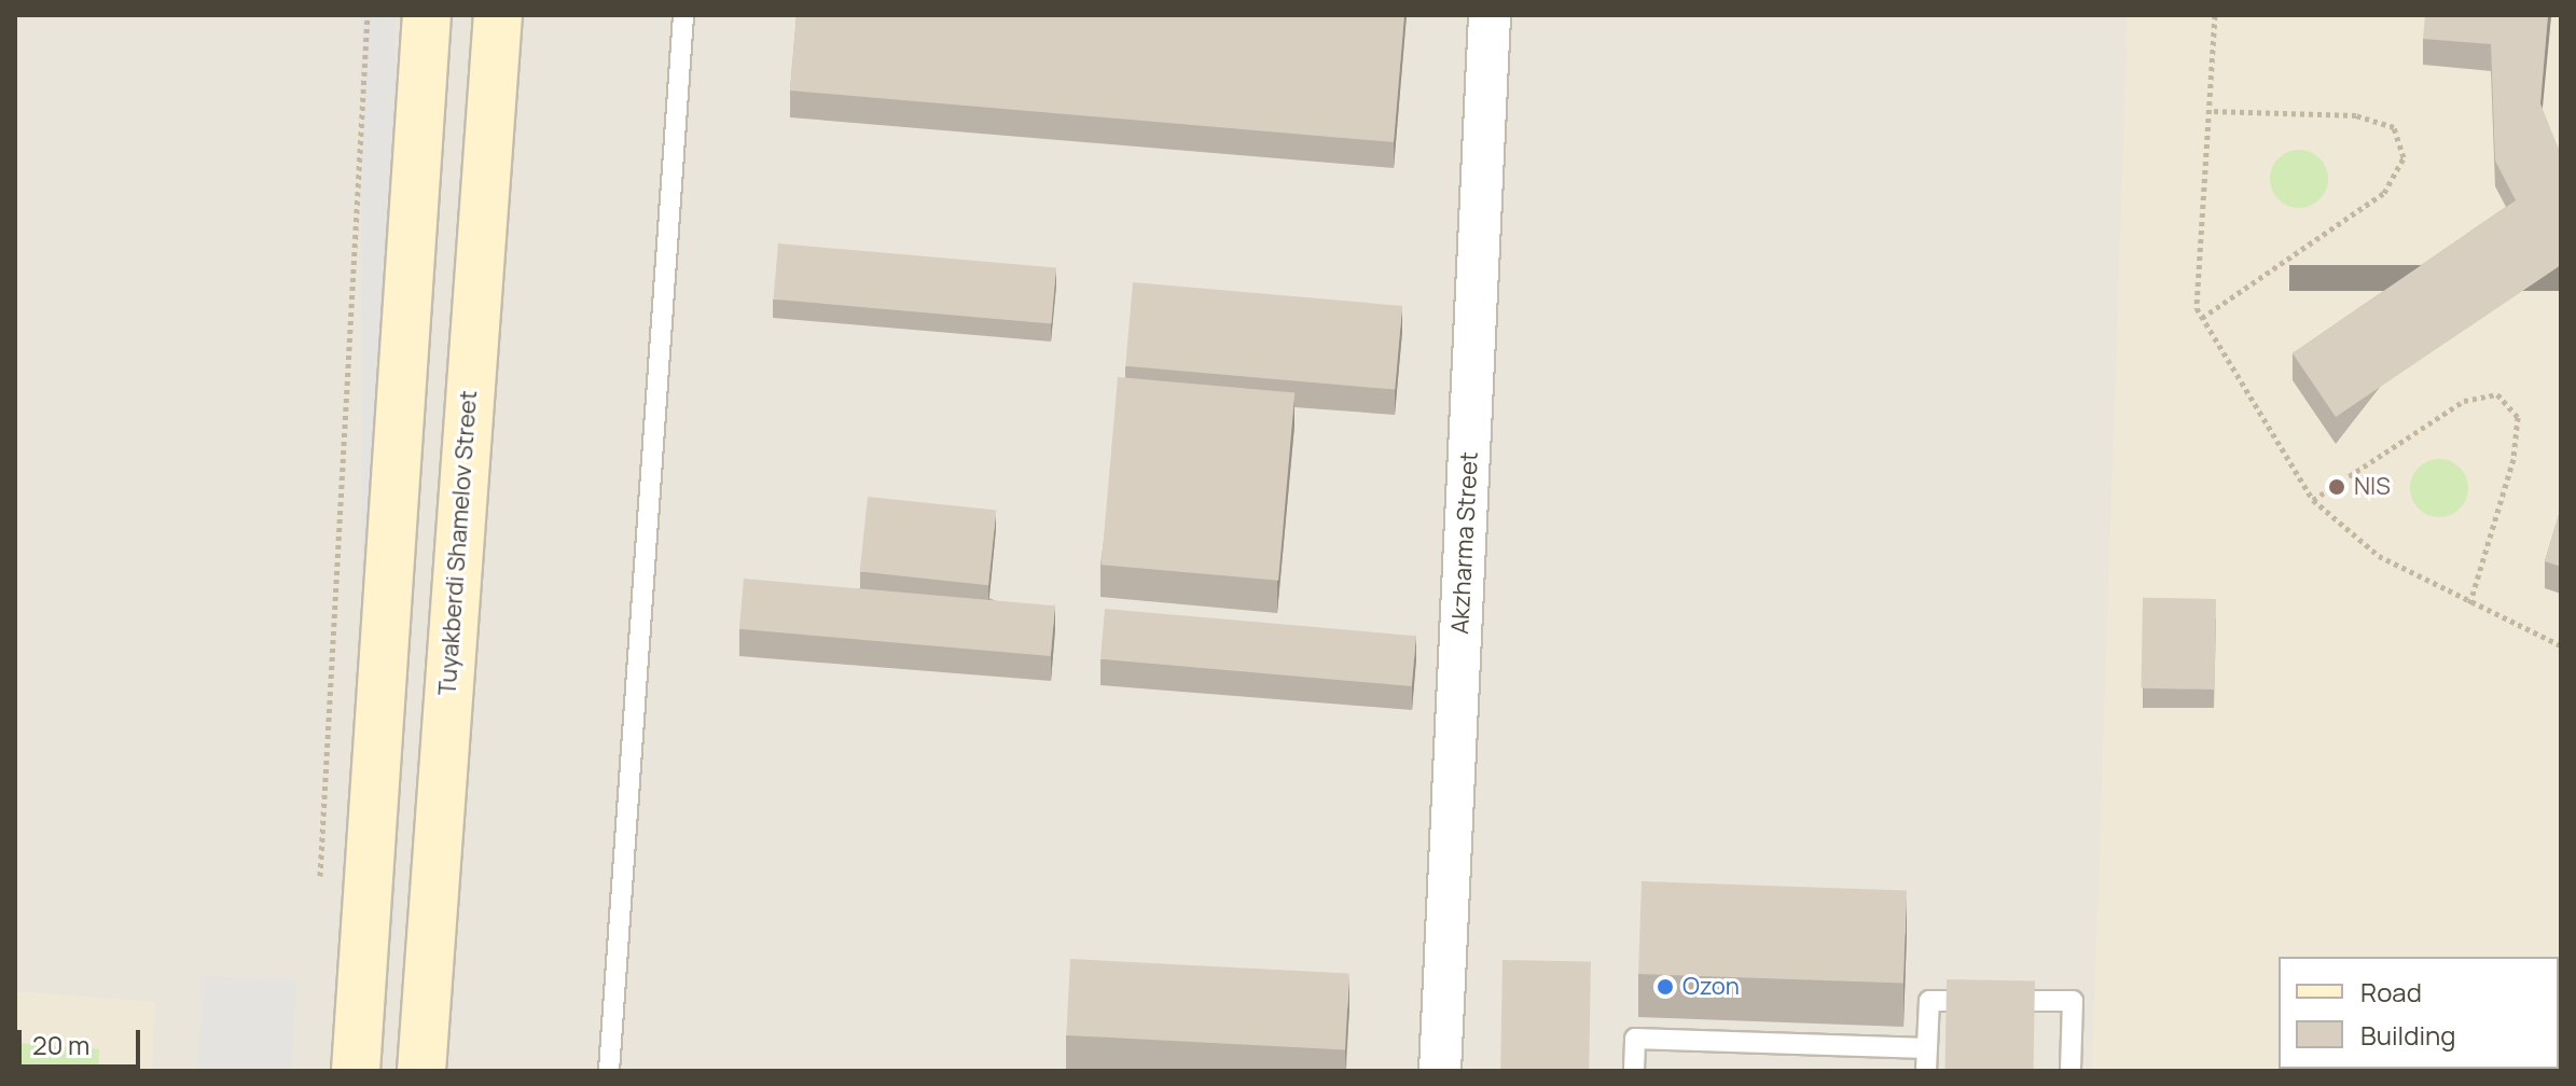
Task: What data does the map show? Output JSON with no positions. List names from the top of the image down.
{
  "streets": {
    "street": ["Tuyakberdi Shamelov Street", "Akzharma Street"]
  },
  "places": ["NIS", "Ozon"],
  "legend": ["Road", "Building"],
  "scale_bar": "20 m"
}
